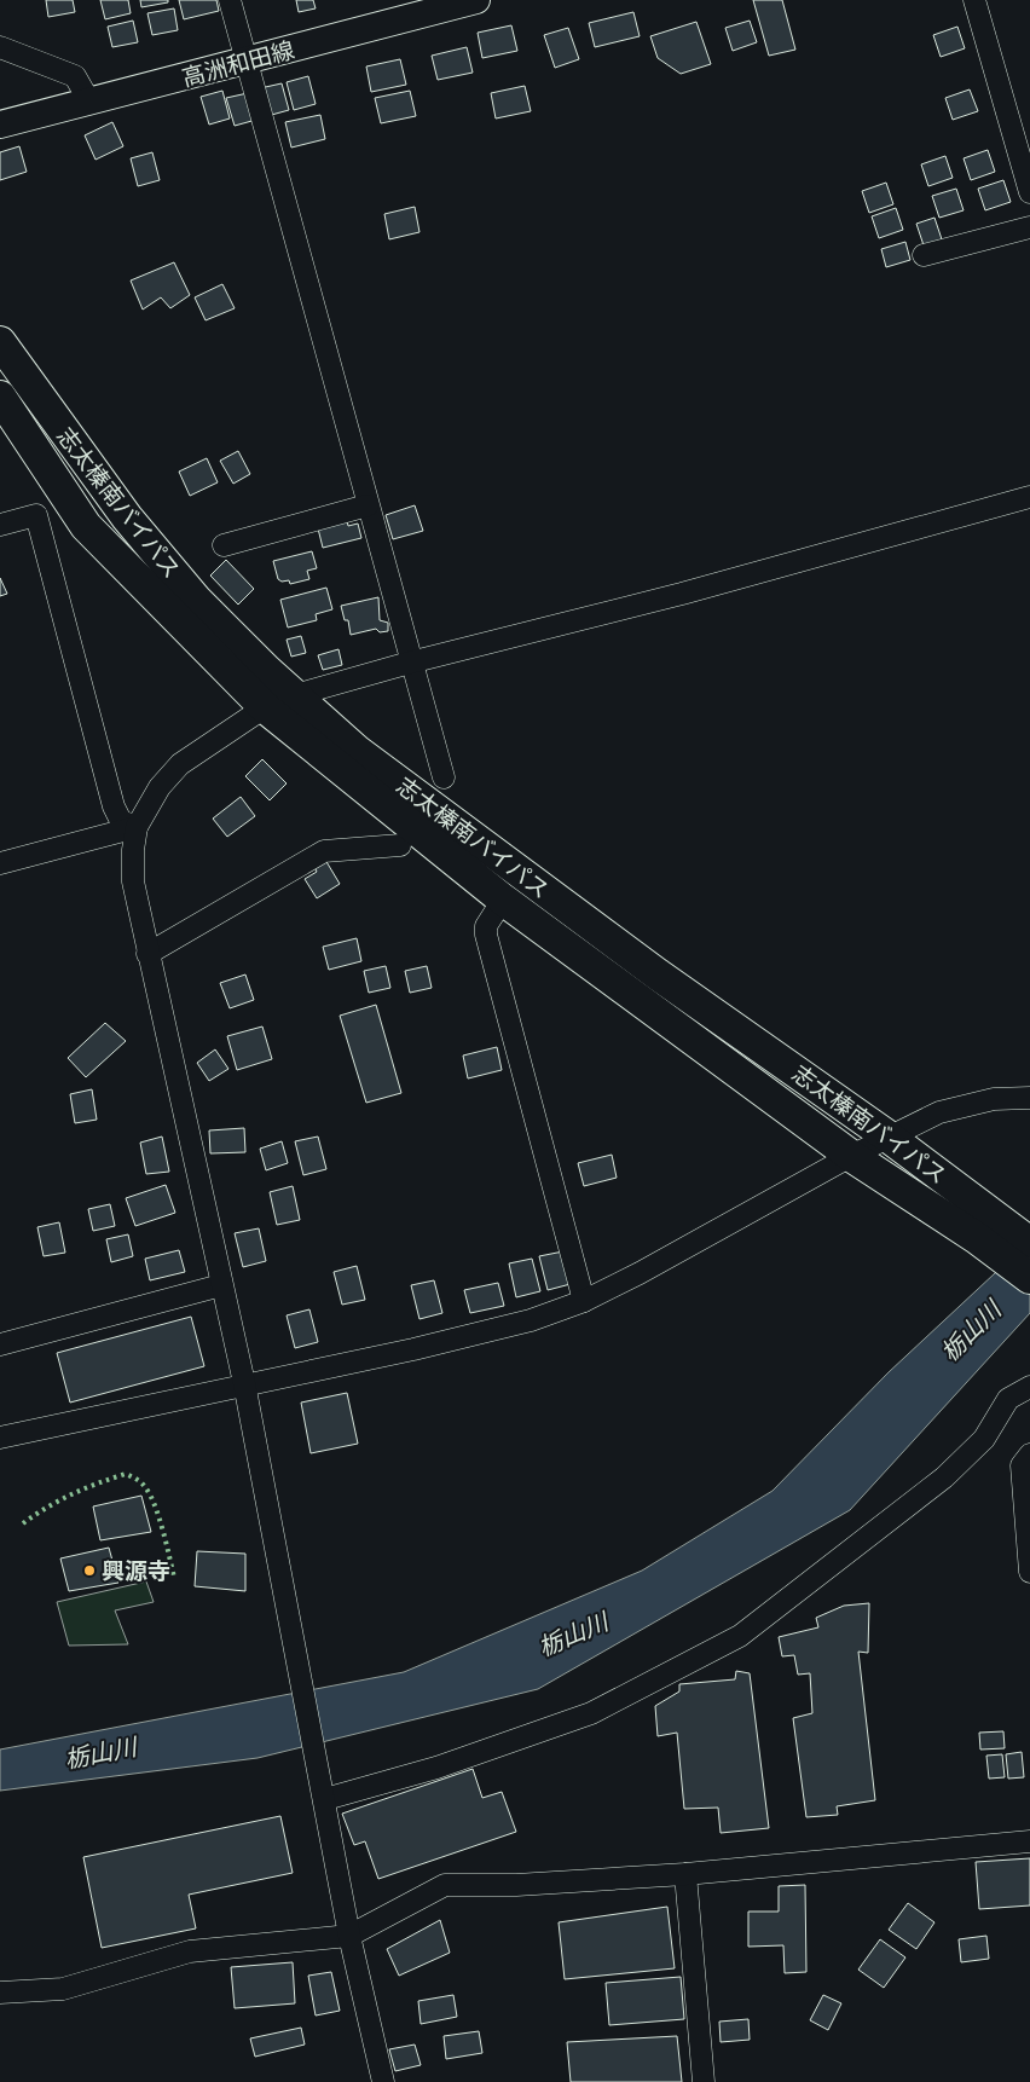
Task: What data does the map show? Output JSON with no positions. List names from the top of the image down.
{
  "streets": {
    "highway": ["志太榛南バイパス"],
    "main road": ["高洲和田線"]
  },
  "water": ["栃山川"],
  "places": ["興源寺"]
}
